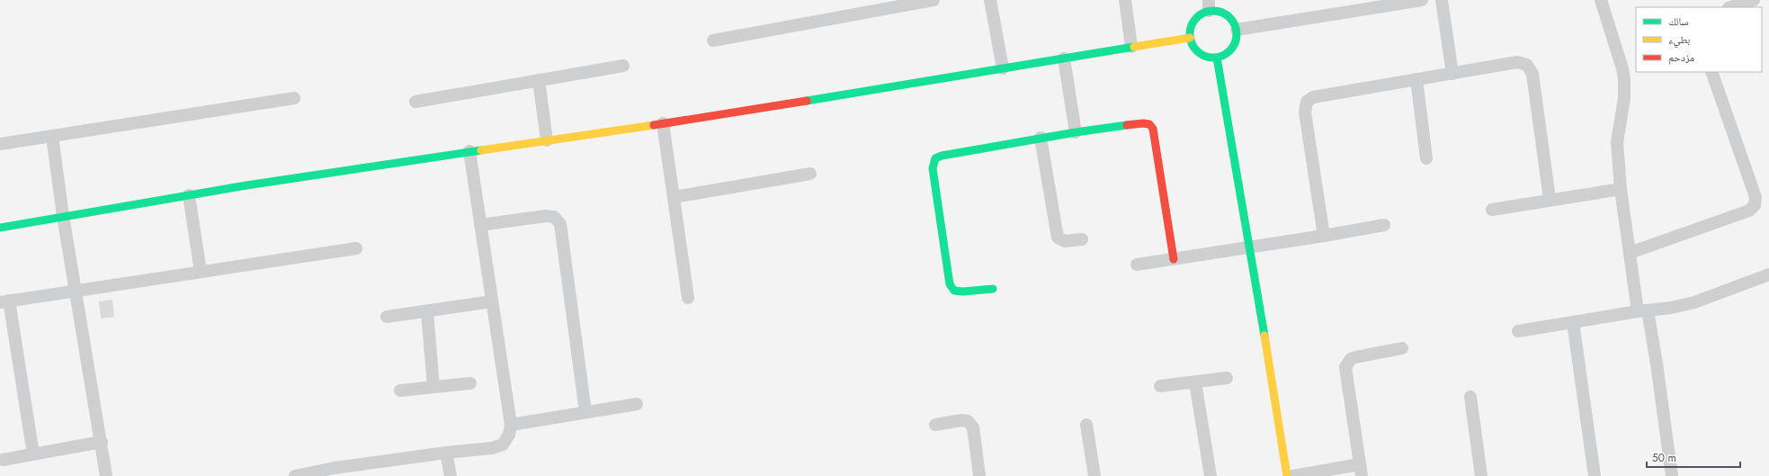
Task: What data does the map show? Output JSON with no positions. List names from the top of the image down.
{
  "legend": ["سالك", "بطيء", "مزدحم"],
  "scale_bar": "50 m"
}
